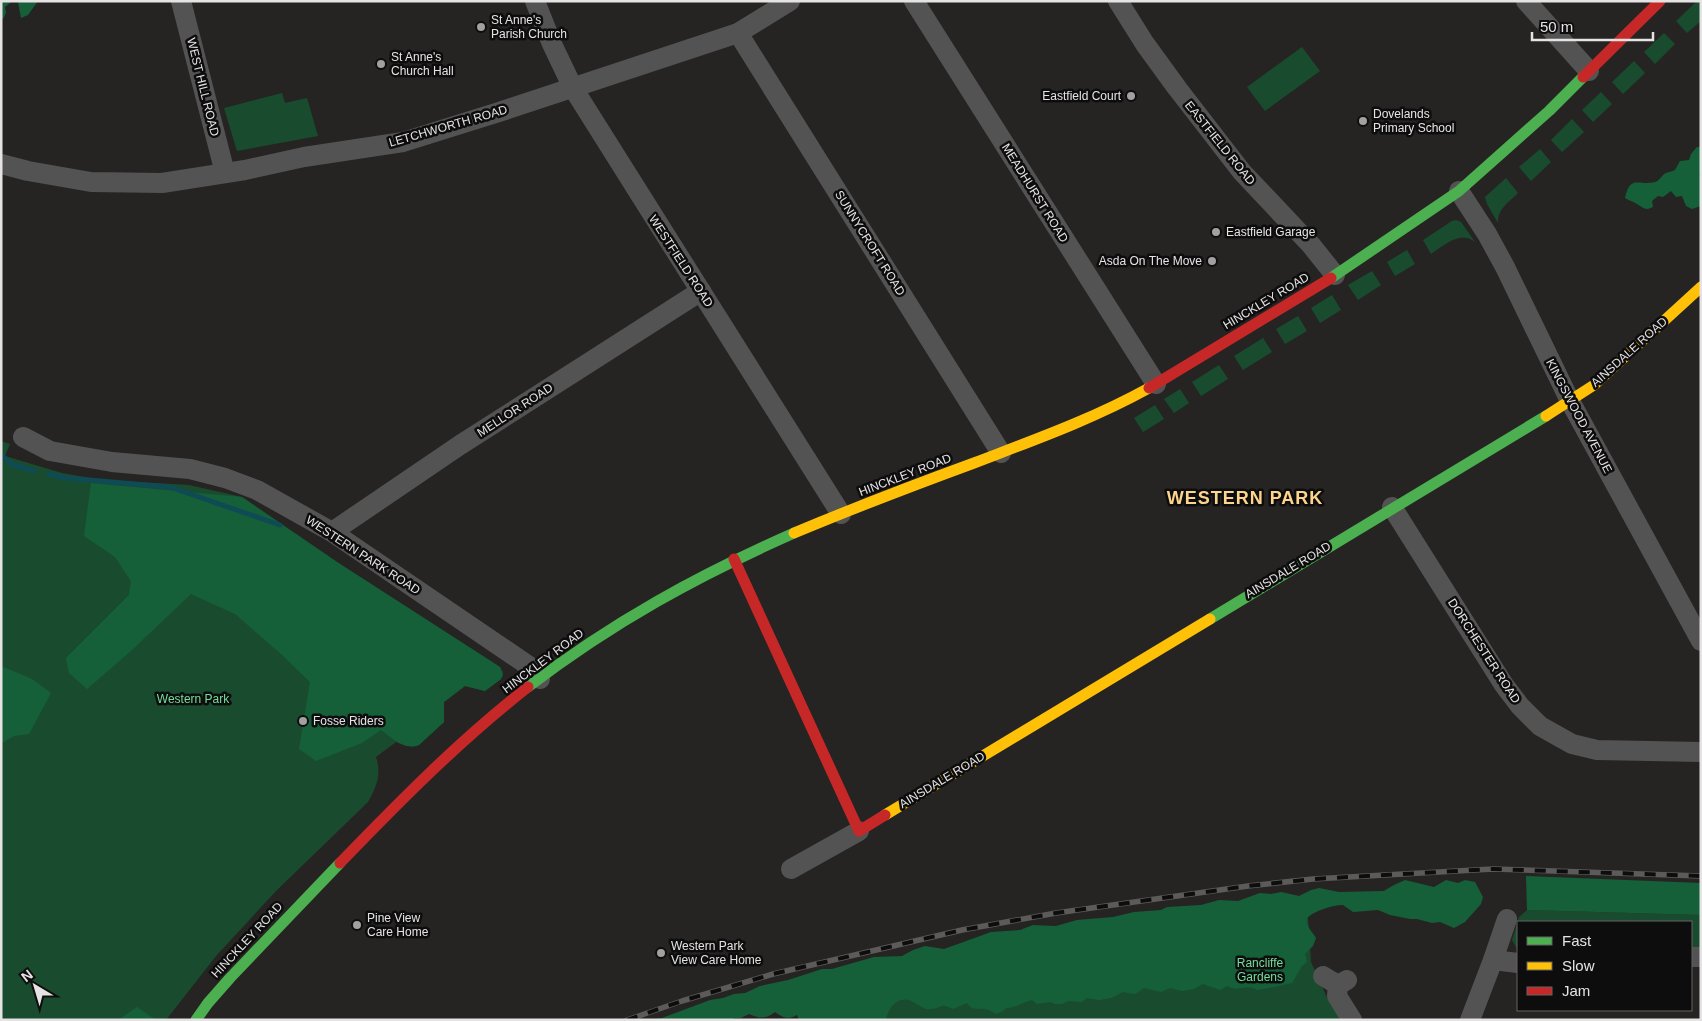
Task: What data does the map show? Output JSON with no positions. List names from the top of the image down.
{
  "streets": {
    "main road": ["HINCKLEY ROAD", "AINSDALE ROAD"],
    "street": [
      "WEST HILL ROAD",
      "LETCHWORTH ROAD",
      "EASTFIELD ROAD",
      "MEADHURST ROAD",
      "SUNNYCROFT ROAD",
      "WESTFIELD ROAD",
      "MELLOR ROAD",
      "KINGSWOOD AVENUE",
      "WESTERN PARK ROAD",
      "DORCHESTER ROAD"
    ]
  },
  "crossings": [
    ["WEST HILL ROAD", "LETCHWORTH ROAD"],
    ["LETCHWORTH ROAD", "SUNNYCROFT ROAD"],
    ["LETCHWORTH ROAD", "WESTFIELD ROAD"],
    ["EASTFIELD ROAD", "HINCKLEY ROAD"],
    ["MEADHURST ROAD", "HINCKLEY ROAD"],
    ["SUNNYCROFT ROAD", "HINCKLEY ROAD"],
    ["WESTFIELD ROAD", "HINCKLEY ROAD"],
    ["WESTFIELD ROAD", "MELLOR ROAD"],
    ["HINCKLEY ROAD", "KINGSWOOD AVENUE"],
    ["HINCKLEY ROAD", "WESTERN PARK ROAD"],
    ["AINSDALE ROAD", "KINGSWOOD AVENUE"],
    ["AINSDALE ROAD", "DORCHESTER ROAD"],
    ["MELLOR ROAD", "WESTERN PARK ROAD"]
  ],
  "districts": ["WESTERN PARK"],
  "parks": ["Western Park", "Rancliffe Gardens"],
  "places": [
    "St Anne's Parish Church",
    "St Anne's Church Hall",
    "Eastfield Court",
    "Dovelands Primary School",
    "Eastfield Garage",
    "Asda On The Move",
    "Fosse Riders",
    "Pine View Care Home",
    "Western Park View Care Home"
  ],
  "legend": ["Fast", "Slow", "Jam"],
  "scale_bar": "50 m",
  "north": "top left"
}
